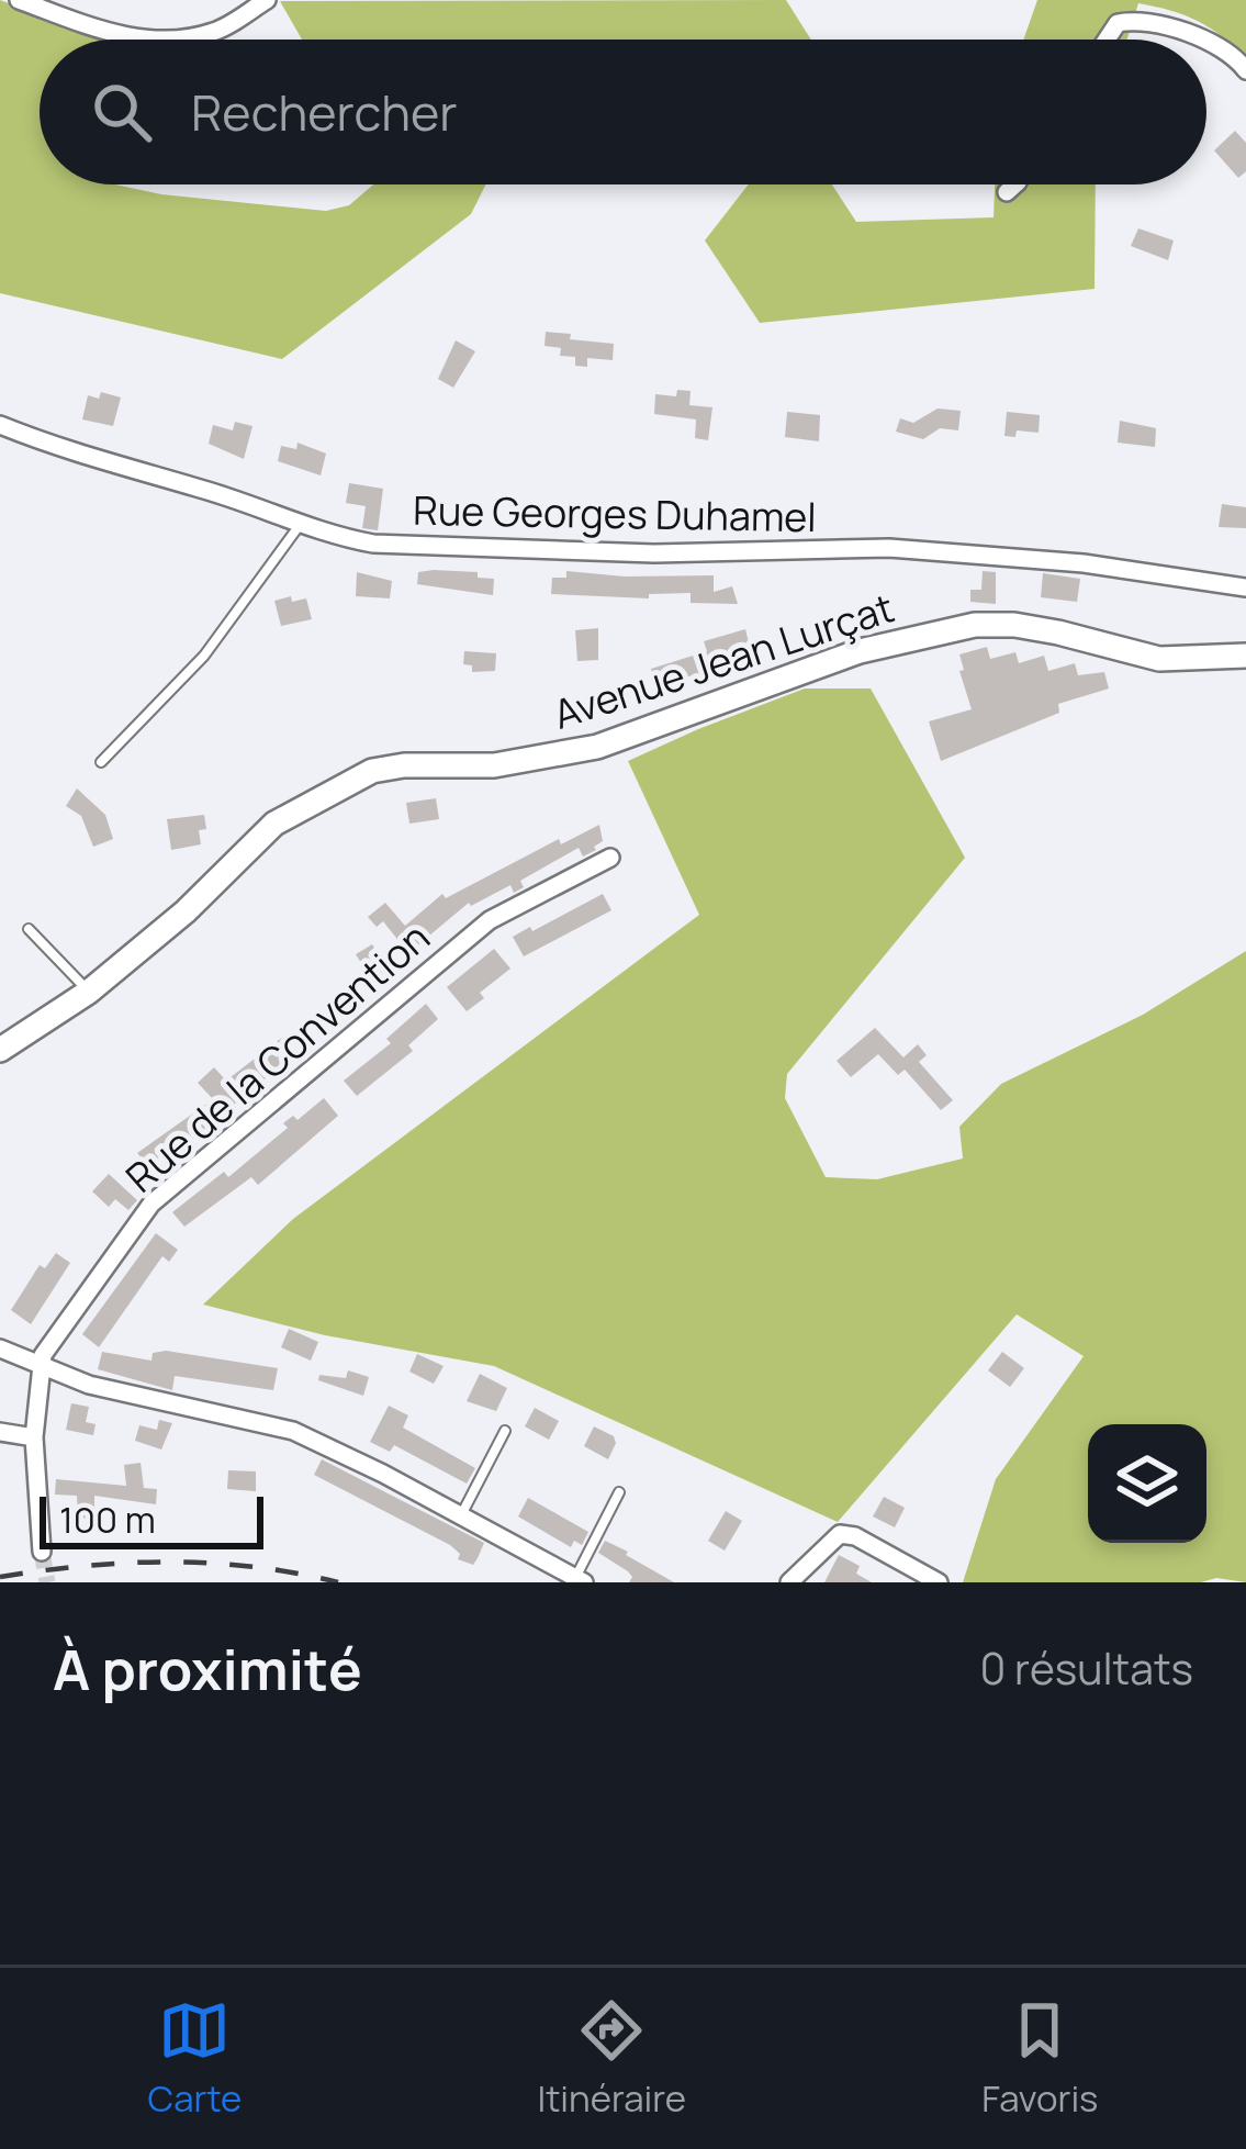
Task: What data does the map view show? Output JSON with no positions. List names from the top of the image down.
{
  "streets": {
    "main road": ["Avenue Jean Lurçat"],
    "street": ["Rue Georges Duhamel", "Rue de la Convention"]
  },
  "scale_bar": "100 m",
  "page": {
    "search": "Rechercher",
    "scale": "100 m",
    "heading": ["À proximité", "0 résultats"],
    "nav": ["Carte", "Itinéraire", "Favoris"]
  }
}
